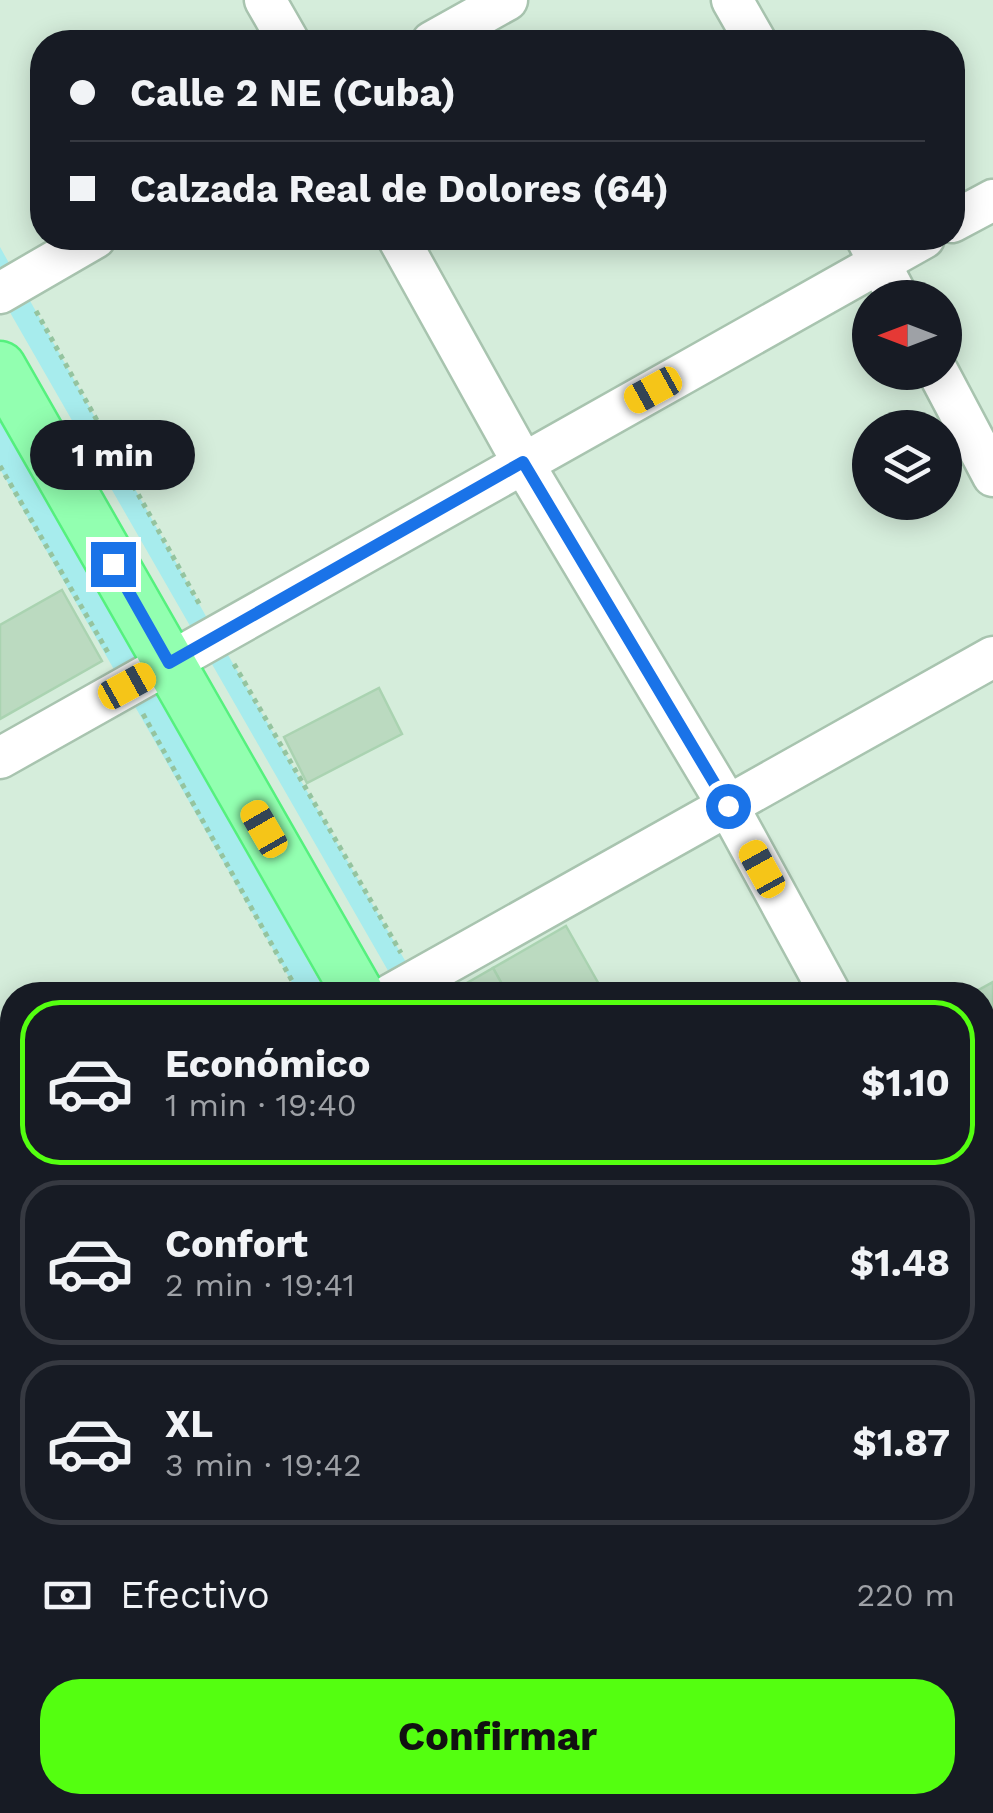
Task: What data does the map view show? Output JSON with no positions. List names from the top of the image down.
{
  "north": "left",
  "page": {
    "banner": ["Calle 2 NE (Cuba)", "Calzada Real de Dolores (64)"],
    "bubble": "1 min",
    "list": [
      {
        "name": "Económico",
        "note": "1 min · 19:40",
        "value": "$1.10"
      },
      {
        "name": "Confort",
        "note": "2 min · 19:41",
        "value": "$1.48"
      },
      {
        "name": "XL",
        "note": "3 min · 19:42",
        "value": "$1.87"
      }
    ],
    "pay": ["Efectivo", "220 m"],
    "buttons": "Confirmar"
  }
}
